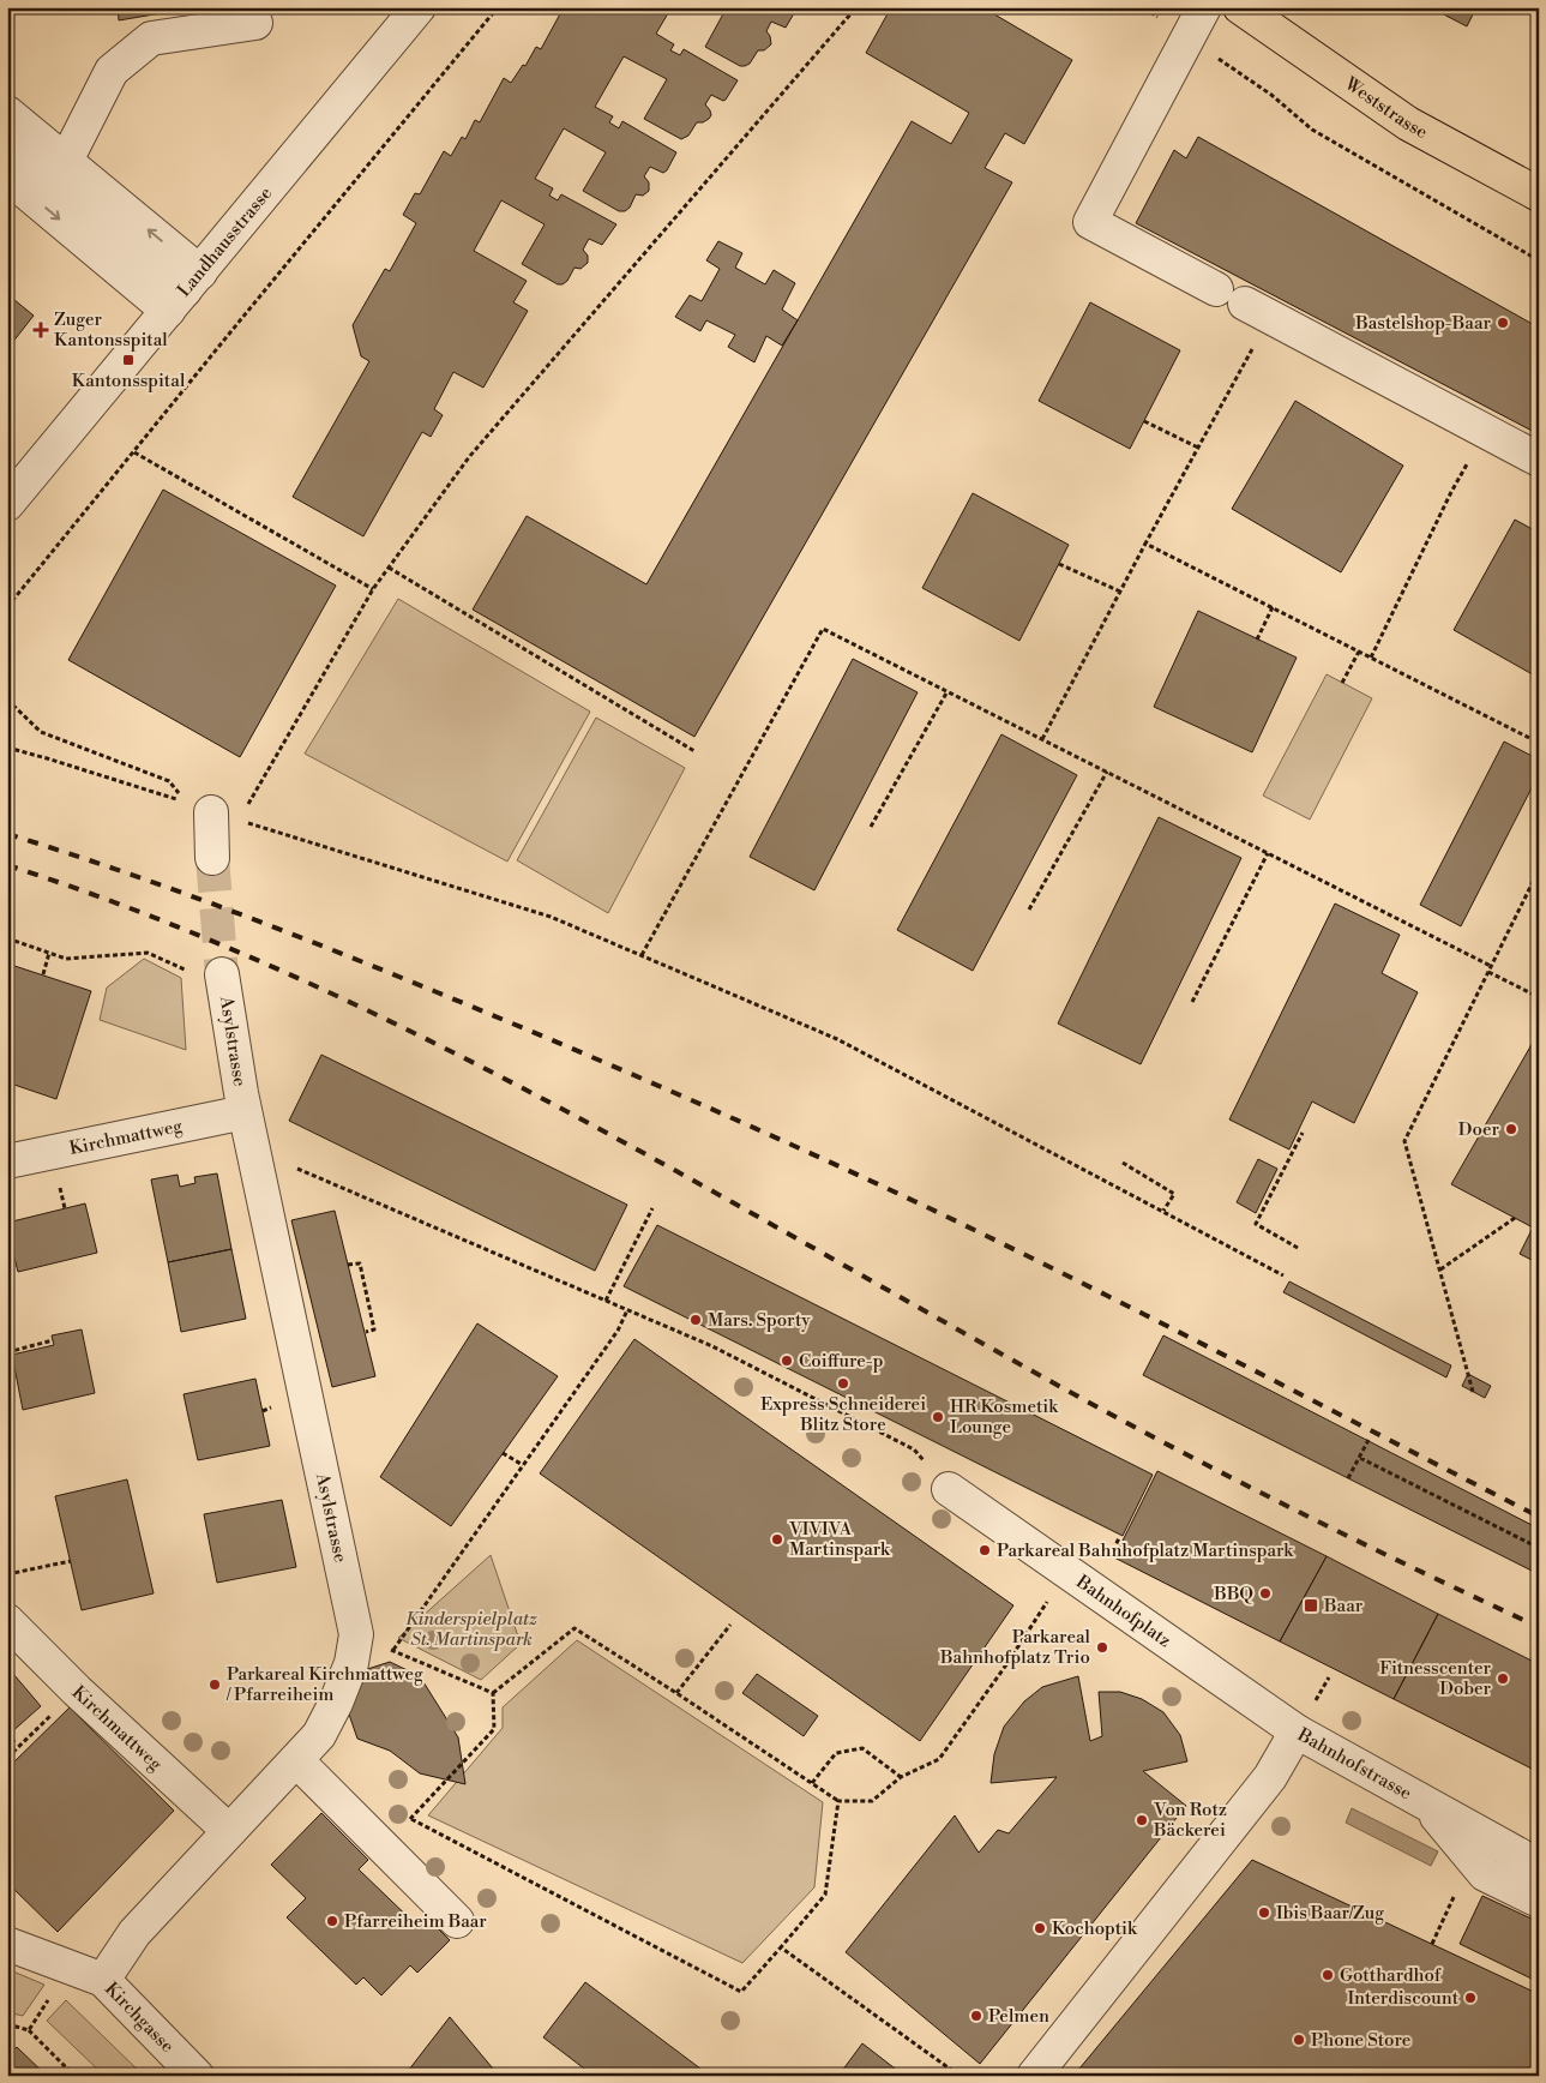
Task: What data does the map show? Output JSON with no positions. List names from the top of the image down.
{
  "streets": {
    "main road": ["Weststrasse"],
    "street": [
      "Landhausstrasse",
      "Asylstrasse",
      "Kirchmattweg",
      "Bahnhofplatz",
      "Bahnhofstrasse",
      "Kirchgasse"
    ]
  },
  "crossings": [
    ["Asylstrasse", "Kirchmattweg"],
    ["Asylstrasse", "Kirchgasse"],
    ["Bahnhofplatz", "Bahnhofstrasse"]
  ],
  "parks": ["Kinderspielplatz St. Martinspark"],
  "places": {
    "other": [
      "Bastelshop-Baar",
      "Doer",
      "Mars. Sporty",
      "Coiffure-p",
      "Express Schneiderei Blitz Store",
      "HR Kosmetik Lounge",
      "VIVIVA Martinspark",
      "Parkareal Bahnhofplatz Martinspark",
      "BBQ",
      "Parkareal Bahnhofplatz Trio",
      "Fitnesscenter Dober",
      "Parkareal Kirchmattweg / Pfarreiheim",
      "Von Rotz Bäckerei",
      "Ibis Baar/Zug",
      "Pfarreiheim Baar",
      "Kochoptik",
      "Gotthardhof",
      "Interdiscount",
      "Pelmen",
      "Phone Store"
    ],
    "health": ["Zuger Kantonsspital"],
    "transit": ["Kantonsspital", "Baar"]
  }
}
